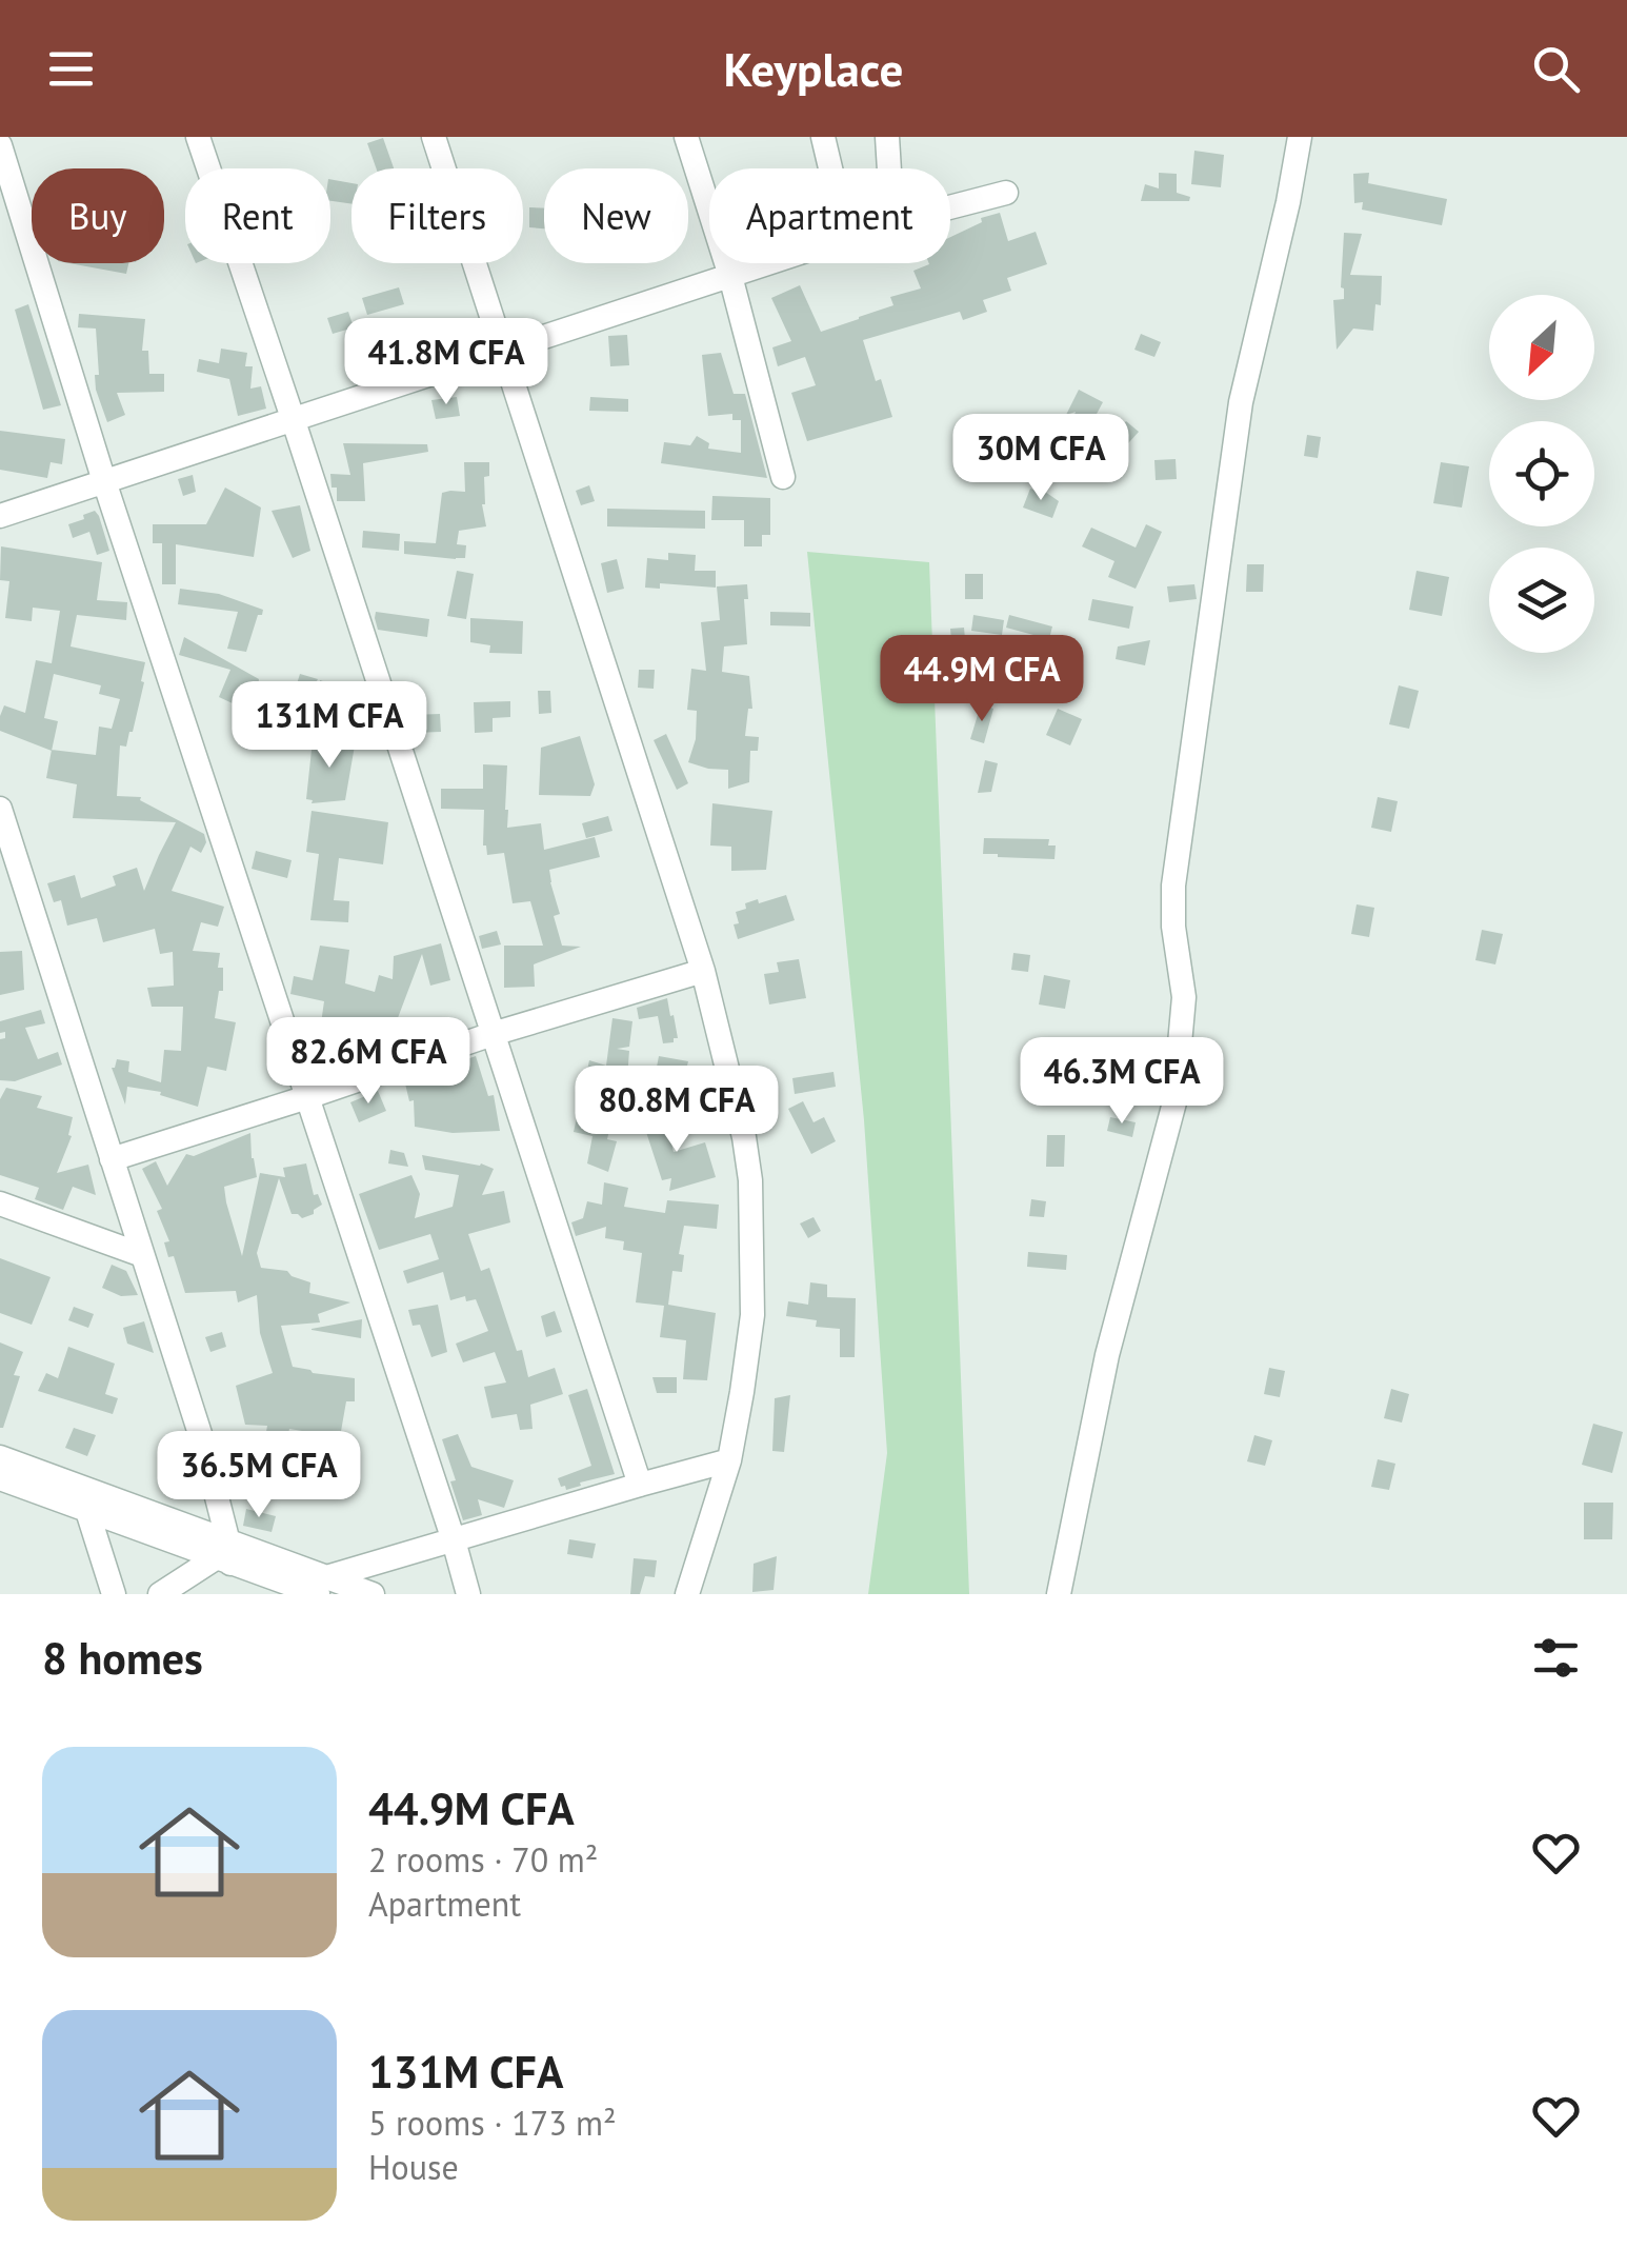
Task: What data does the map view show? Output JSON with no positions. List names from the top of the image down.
{
  "north": "bottom left",
  "page": {
    "header": "Keyplace",
    "chip": [
      "Buy",
      "Rent",
      "Filters",
      "New",
      "Apartment"
    ],
    "price": [
      "41.8M CFA",
      "30M CFA",
      "44.9M CFA",
      "131M CFA",
      "82.6M CFA",
      "46.3M CFA",
      "80.8M CFA",
      "36.5M CFA"
    ],
    "heading": "8 homes",
    "list": [
      {
        "name": "44.9M CFA",
        "note": "2 rooms · 70 m² · Apartment"
      },
      {
        "name": "131M CFA",
        "note": "5 rooms · 173 m² · House"
      }
    ]
  }
}
